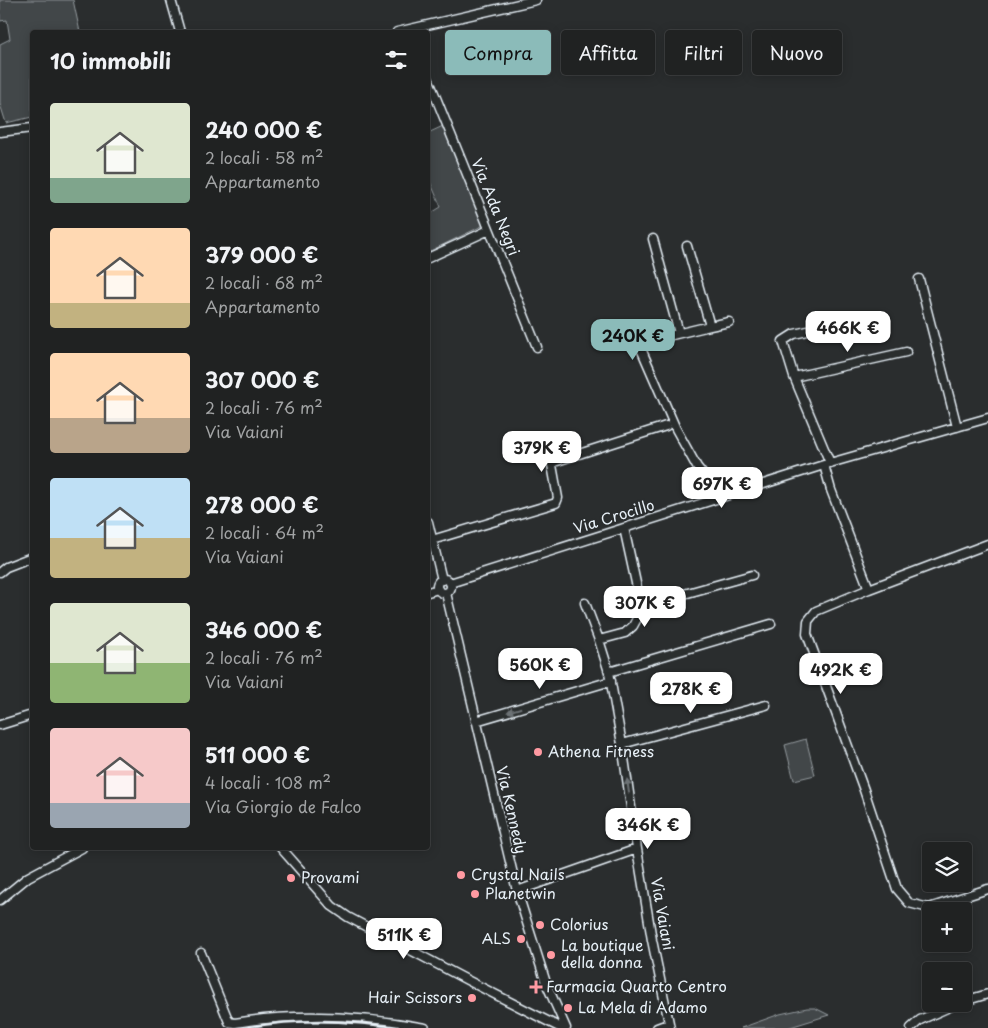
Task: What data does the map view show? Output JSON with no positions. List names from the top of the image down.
{
  "streets": {
    "street": [
      "Via Ada Negri",
      "Via Crocillo",
      "Via Kennedy",
      "Via Vaiani"
    ]
  },
  "crossings": [
    ["Via Crocillo", "Via Kennedy"]
  ],
  "places": {
    "other": [
      "Athena Fitness",
      "Crystal Nails",
      "Provami",
      "Planetwin",
      "Colorius",
      "ALS",
      "La boutique della donna",
      "Hair Scissors",
      "La Mela di Adamo"
    ],
    "health": ["Farmacia Quarto Centro"]
  },
  "page": {
    "chip": [
      "Compra",
      "Affitta",
      "Filtri",
      "Nuovo"
    ],
    "heading": "10 immobili",
    "list": [
      {
        "name": "240 000 €",
        "note": "2 locali · 58 m² · Appartamento"
      },
      {
        "name": "379 000 €",
        "note": "2 locali · 68 m² · Appartamento"
      },
      {
        "name": "307 000 €",
        "note": "2 locali · 76 m² · Via Vaiani"
      },
      {
        "name": "278 000 €",
        "note": "2 locali · 64 m² · Via Vaiani"
      },
      {
        "name": "346 000 €",
        "note": "2 locali · 76 m² · Via Vaiani"
      },
      {
        "name": "511 000 €",
        "note": "4 locali · 108 m² · Via Giorgio de Falco"
      }
    ],
    "price": [
      "466K €",
      "240K €",
      "379K €",
      "697K €",
      "307K €",
      "560K €",
      "492K €",
      "278K €",
      "346K €",
      "511K €"
    ],
    "map_buttons": ["+", "−"]
  }
}
